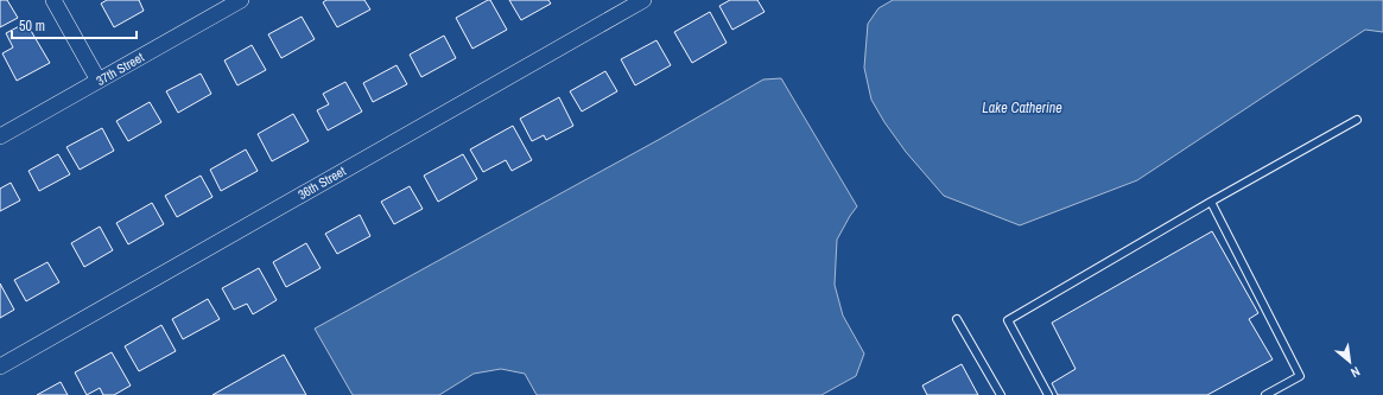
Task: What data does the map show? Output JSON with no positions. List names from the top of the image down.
{
  "streets": {
    "street": ["37th Street", "36th Street"]
  },
  "water": ["Lake Catherine"],
  "scale_bar": "50 m",
  "north": "bottom right"
}
